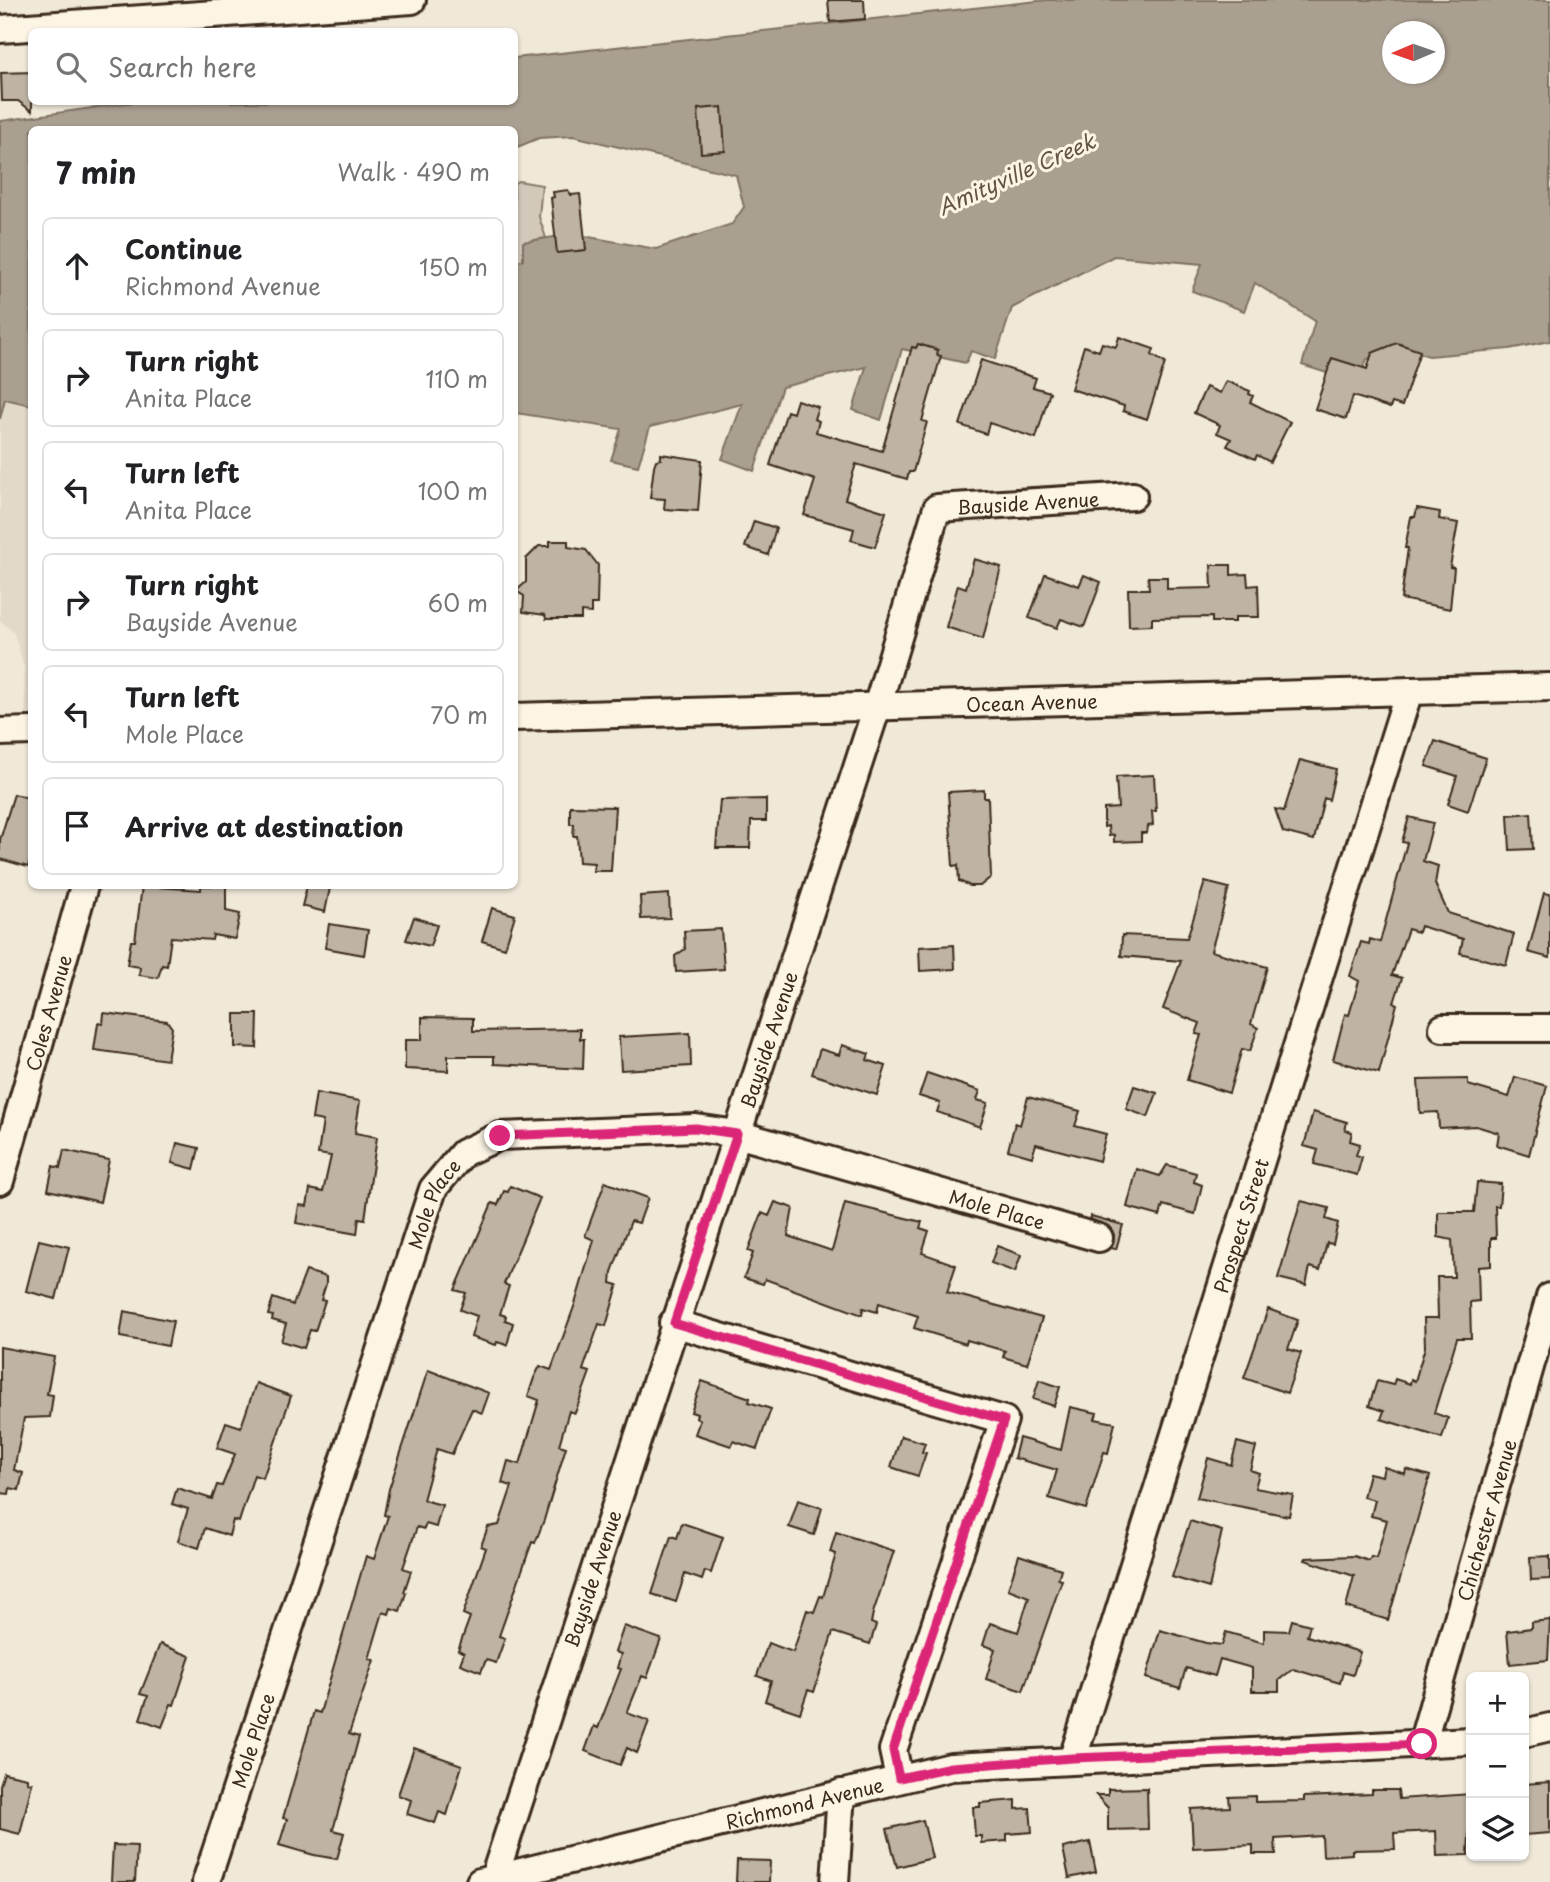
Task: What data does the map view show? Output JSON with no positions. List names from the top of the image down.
{
  "streets": {
    "street": [
      "Bayside Avenue",
      "Ocean Avenue",
      "Coles Avenue",
      "Mole Place",
      "Prospect Street",
      "Chichester Avenue",
      "Richmond Avenue"
    ]
  },
  "crossings": [
    ["Bayside Avenue", "Ocean Avenue"],
    ["Bayside Avenue", "Mole Place"],
    ["Bayside Avenue", "Richmond Avenue"],
    ["Ocean Avenue", "Prospect Street"],
    ["Prospect Street", "Richmond Avenue"],
    ["Chichester Avenue", "Richmond Avenue"]
  ],
  "water": ["Amityville Creek"],
  "north": "left",
  "page": {
    "search": "Search here",
    "heading": ["7 min", "Walk · 490 m"],
    "list": [
      ["Continue", "Richmond Avenue", "150 m"],
      ["Turn right", "Anita Place", "110 m"],
      ["Turn left", "Anita Place", "100 m"],
      ["Turn right", "Bayside Avenue", "60 m"],
      ["Turn left", "Mole Place", "70 m"],
      "Arrive at destination"
    ],
    "map_buttons": ["+", "−"]
  }
}
